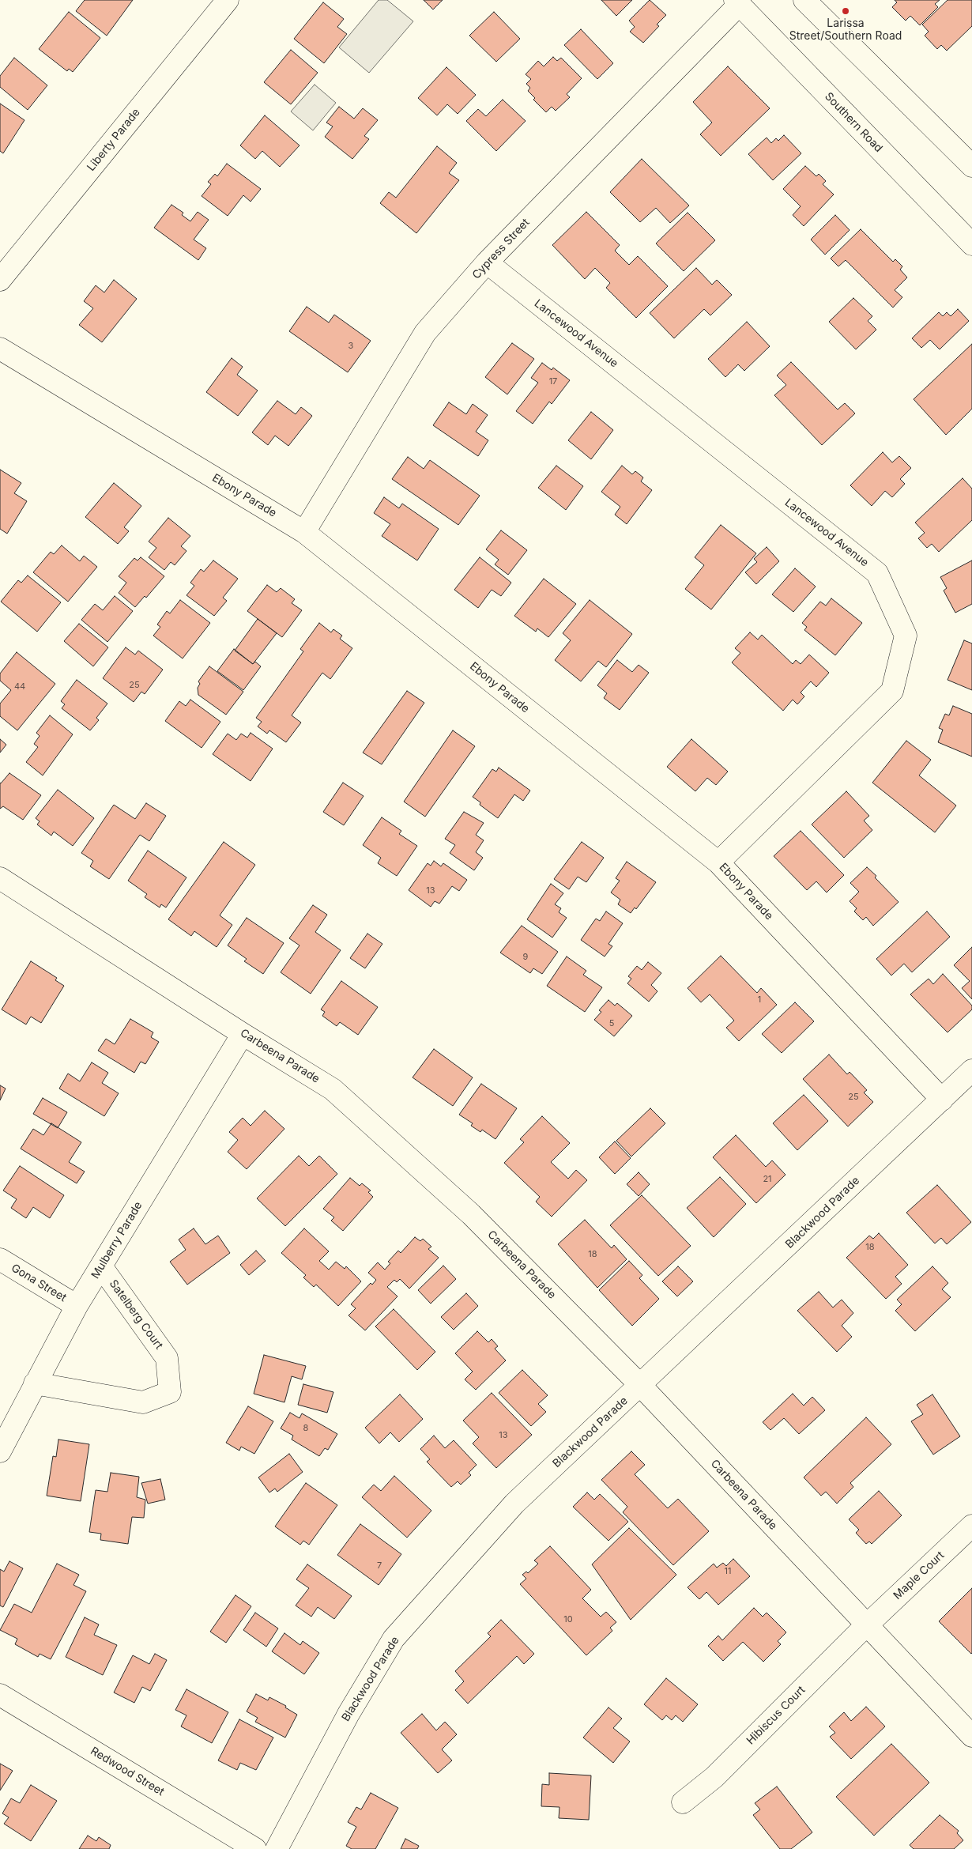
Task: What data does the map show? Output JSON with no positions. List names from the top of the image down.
{
  "streets": {
    "street": [
      "Southern Road",
      "Liberty Parade",
      "Cypress Street",
      "Lancewood Avenue",
      "Ebony Parade",
      "Carbeena Parade",
      "Blackwood Parade",
      "Mulberry Parade",
      "Gona Street",
      "Satelberg Court",
      "Maple Court",
      "Hibiscus Court",
      "Redwood Street"
    ]
  },
  "crossings": [
    ["Southern Road", "Cypress Street"],
    ["Cypress Street", "Lancewood Avenue"],
    ["Cypress Street", "Ebony Parade"],
    ["Lancewood Avenue", "Ebony Parade"],
    ["Ebony Parade", "Blackwood Parade"],
    ["Carbeena Parade", "Blackwood Parade"],
    ["Carbeena Parade", "Mulberry Parade"],
    ["Carbeena Parade", "Maple Court"],
    ["Carbeena Parade", "Hibiscus Court"],
    ["Mulberry Parade", "Gona Street"],
    ["Mulberry Parade", "Satelberg Court"],
    ["Maple Court", "Hibiscus Court"]
  ],
  "places": ["Larissa Street/Southern Road"],
  "house_numbers": [
    "3",
    "17",
    "25",
    "44",
    "13",
    "9",
    "1",
    "5",
    "25",
    "21",
    "18",
    "18",
    "8",
    "13",
    "7",
    "11",
    "10"
  ]
}
